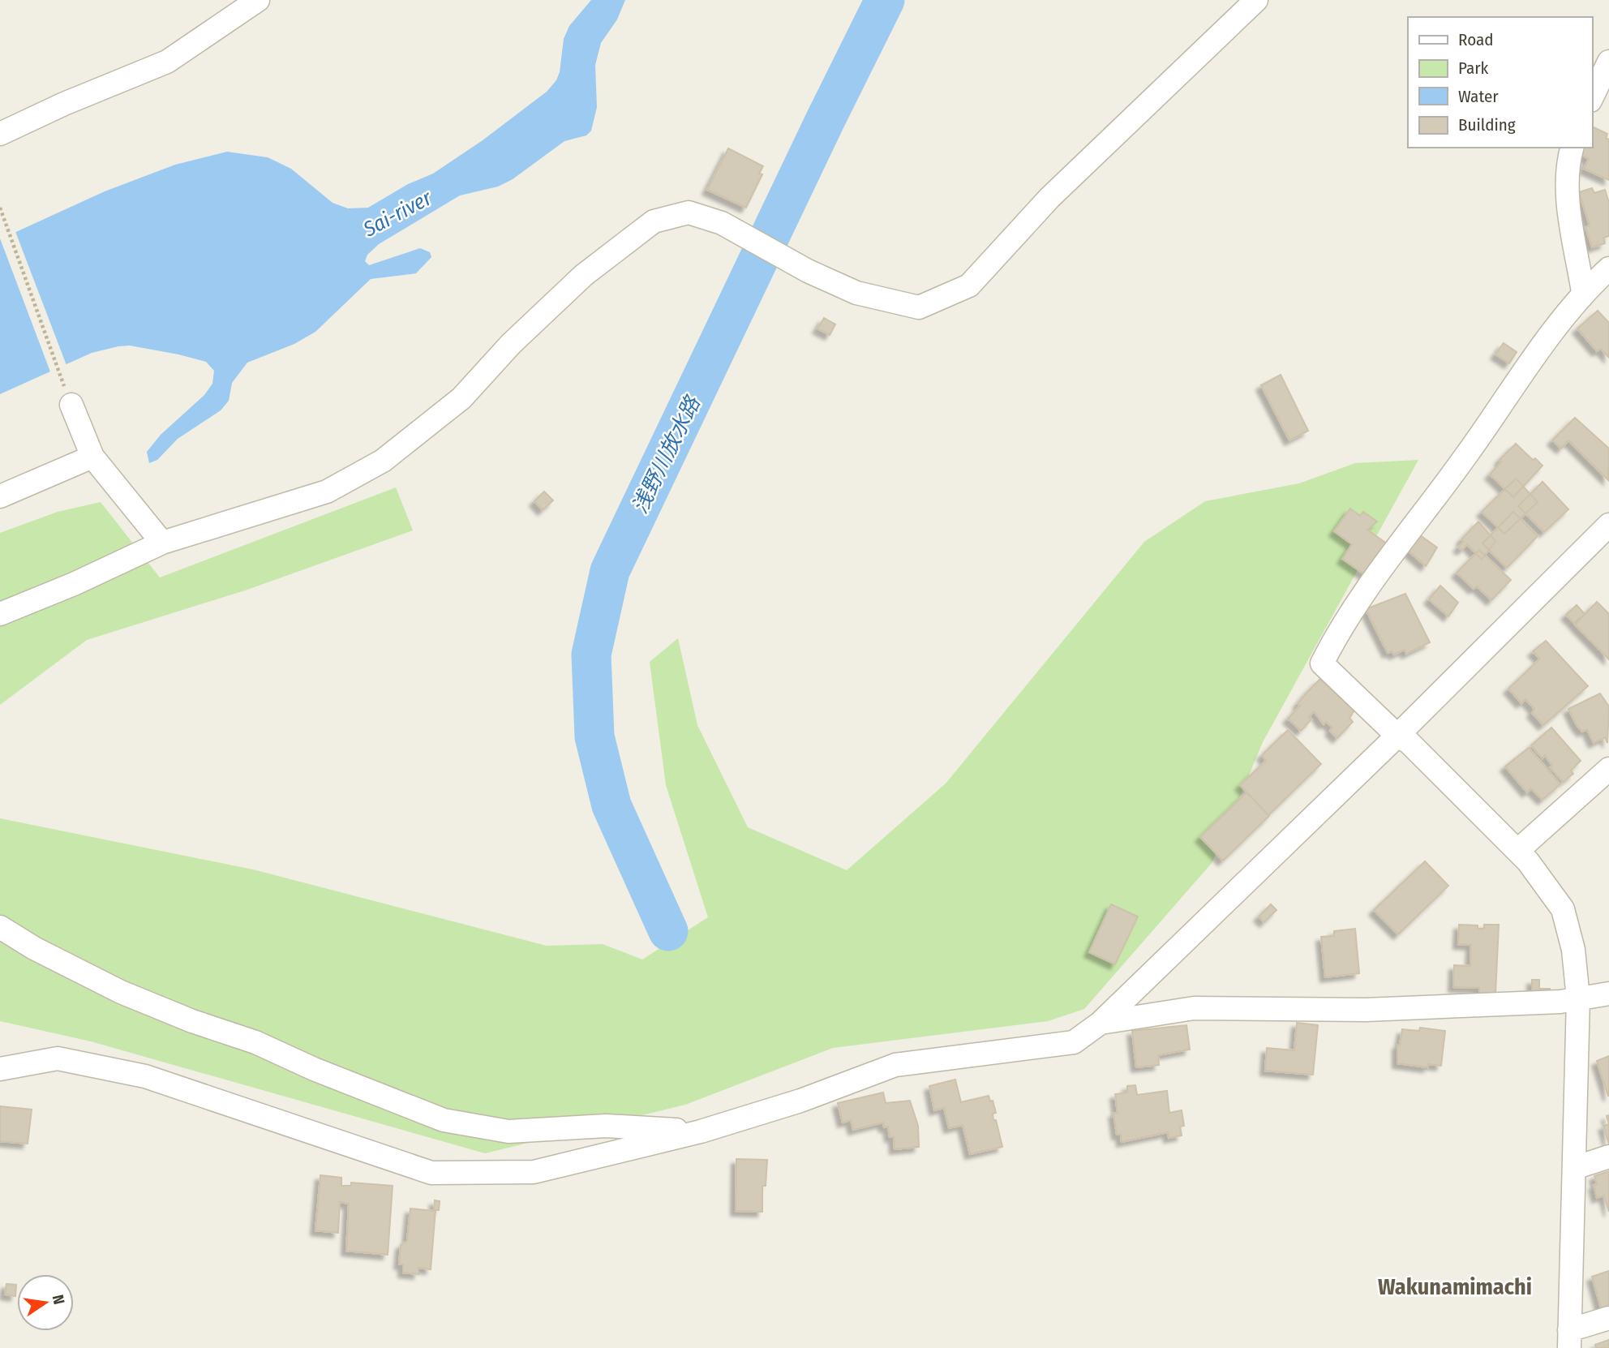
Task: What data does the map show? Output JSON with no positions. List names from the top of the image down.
{
  "districts": ["Wakunamimachi"],
  "water": ["Sai-river", "浅野川放水路"],
  "legend": [
    "Road",
    "Park",
    "Water",
    "Building"
  ],
  "north": "right"
}
